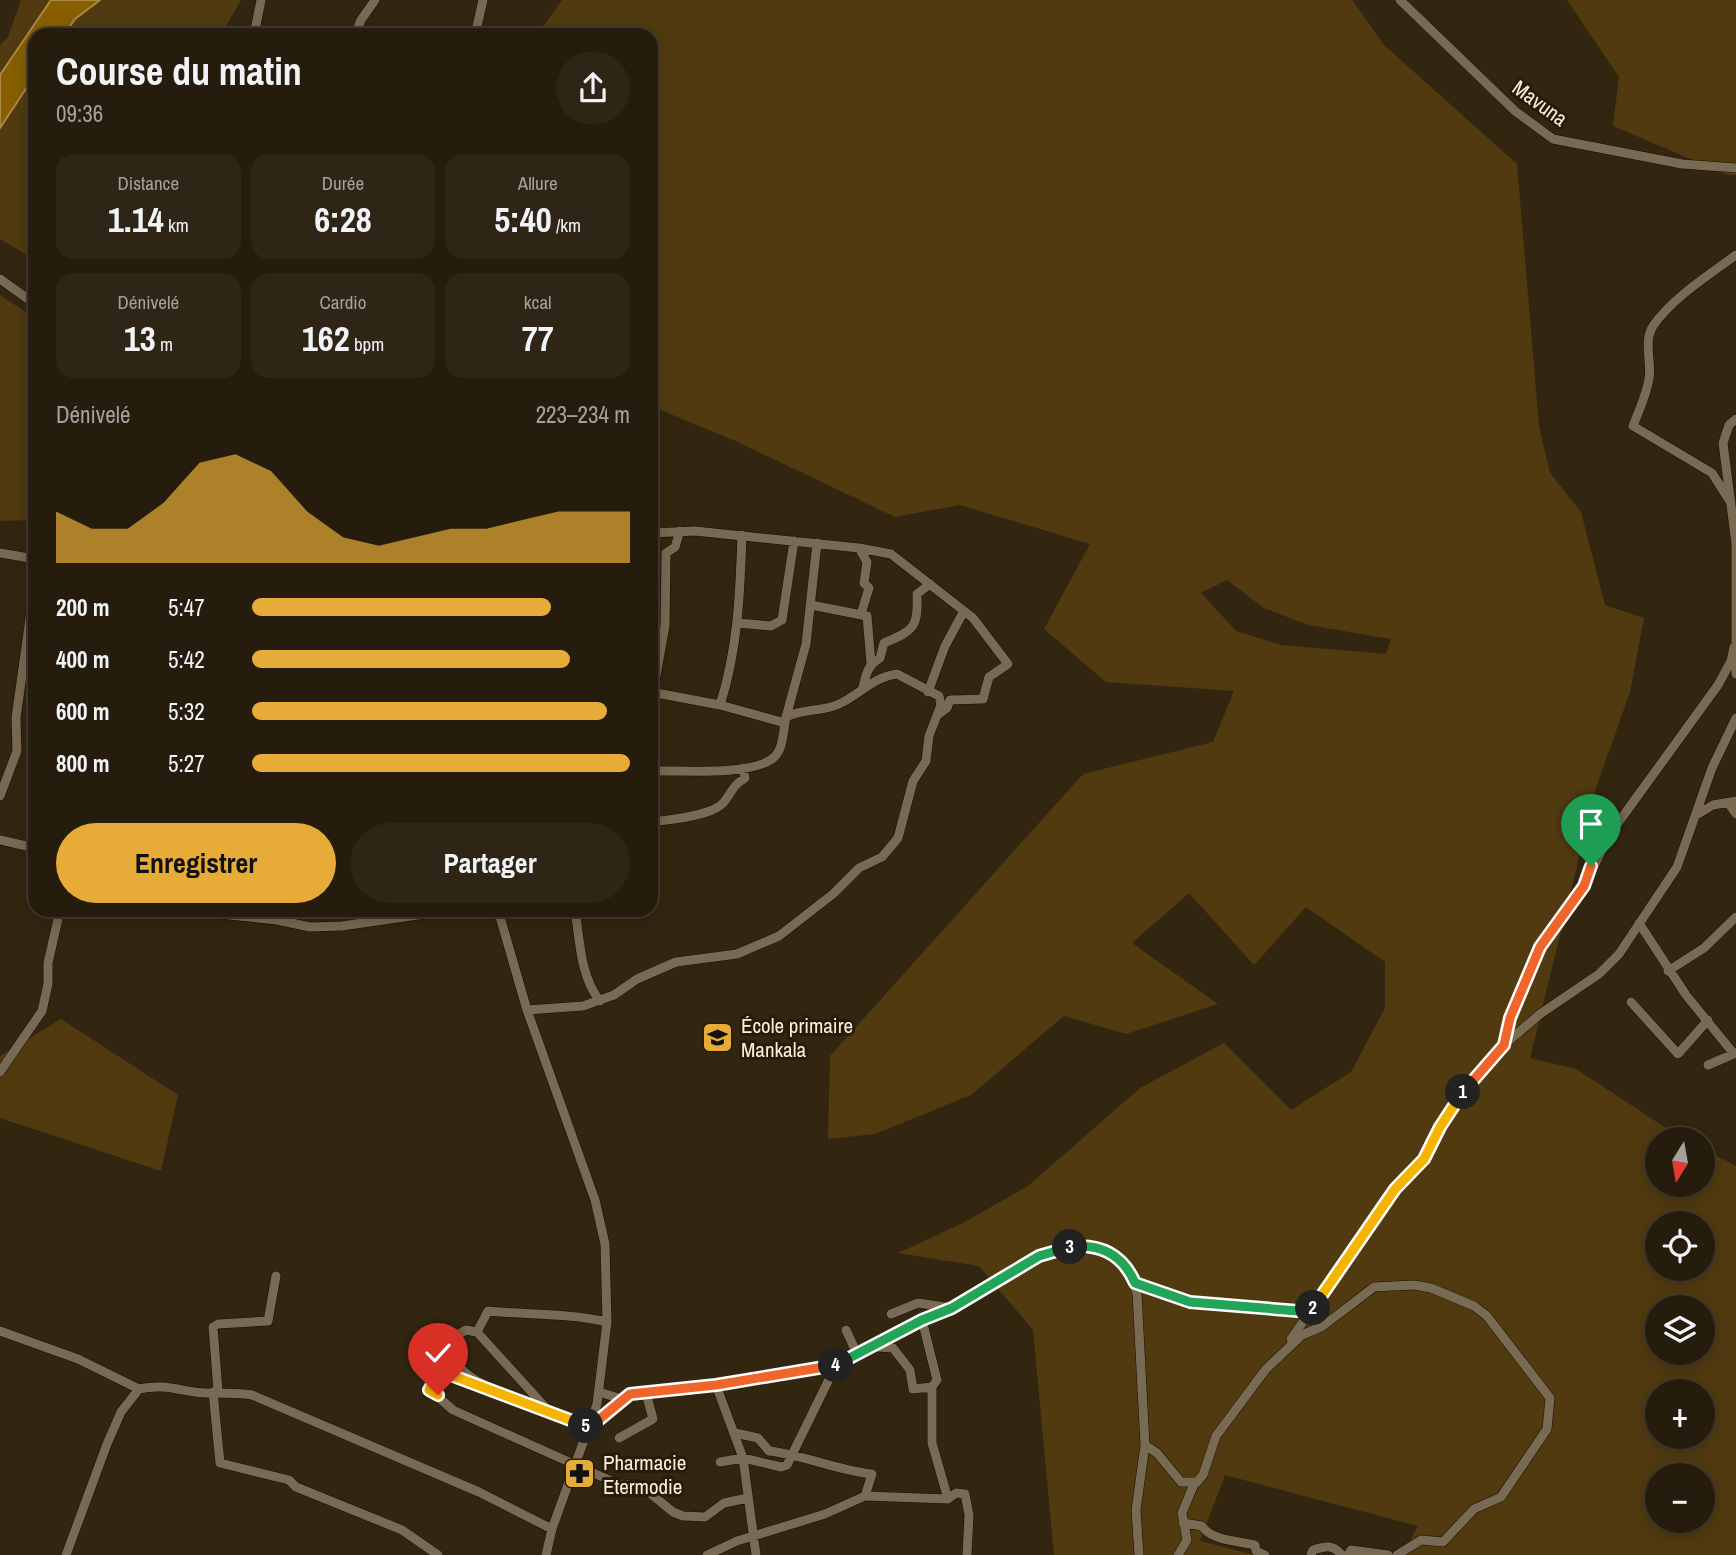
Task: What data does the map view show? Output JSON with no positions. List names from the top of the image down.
{
  "streets": {
    "street": ["Mavuna"]
  },
  "places": {
    "school or university": ["École primaire Mankala"],
    "pharmacy": ["Pharmacie Etermodie"]
  },
  "north": "bottom",
  "page": {
    "heading": ["Course du matin", "09:36"],
    "stats": [
      ["Distance", "1.14 km"],
      ["Durée", "6:28"],
      ["Allure", "5:40 /km"],
      ["Dénivelé", "13 m"],
      ["Cardio", "162 bpm"],
      ["kcal", "77"]
    ],
    "chart": ["Dénivelé", "223–234 m"],
    "list": [
      {
        "name": "200 m",
        "note": "5:47"
      },
      {
        "name": "400 m",
        "note": "5:42"
      },
      {
        "name": "600 m",
        "note": "5:32"
      },
      {
        "name": "800 m",
        "note": "5:27"
      }
    ],
    "buttons": ["Enregistrer", "Partager"],
    "pins": [
      "1",
      "3",
      "2",
      "4",
      "5"
    ],
    "map_buttons": ["+", "−"]
  }
}
